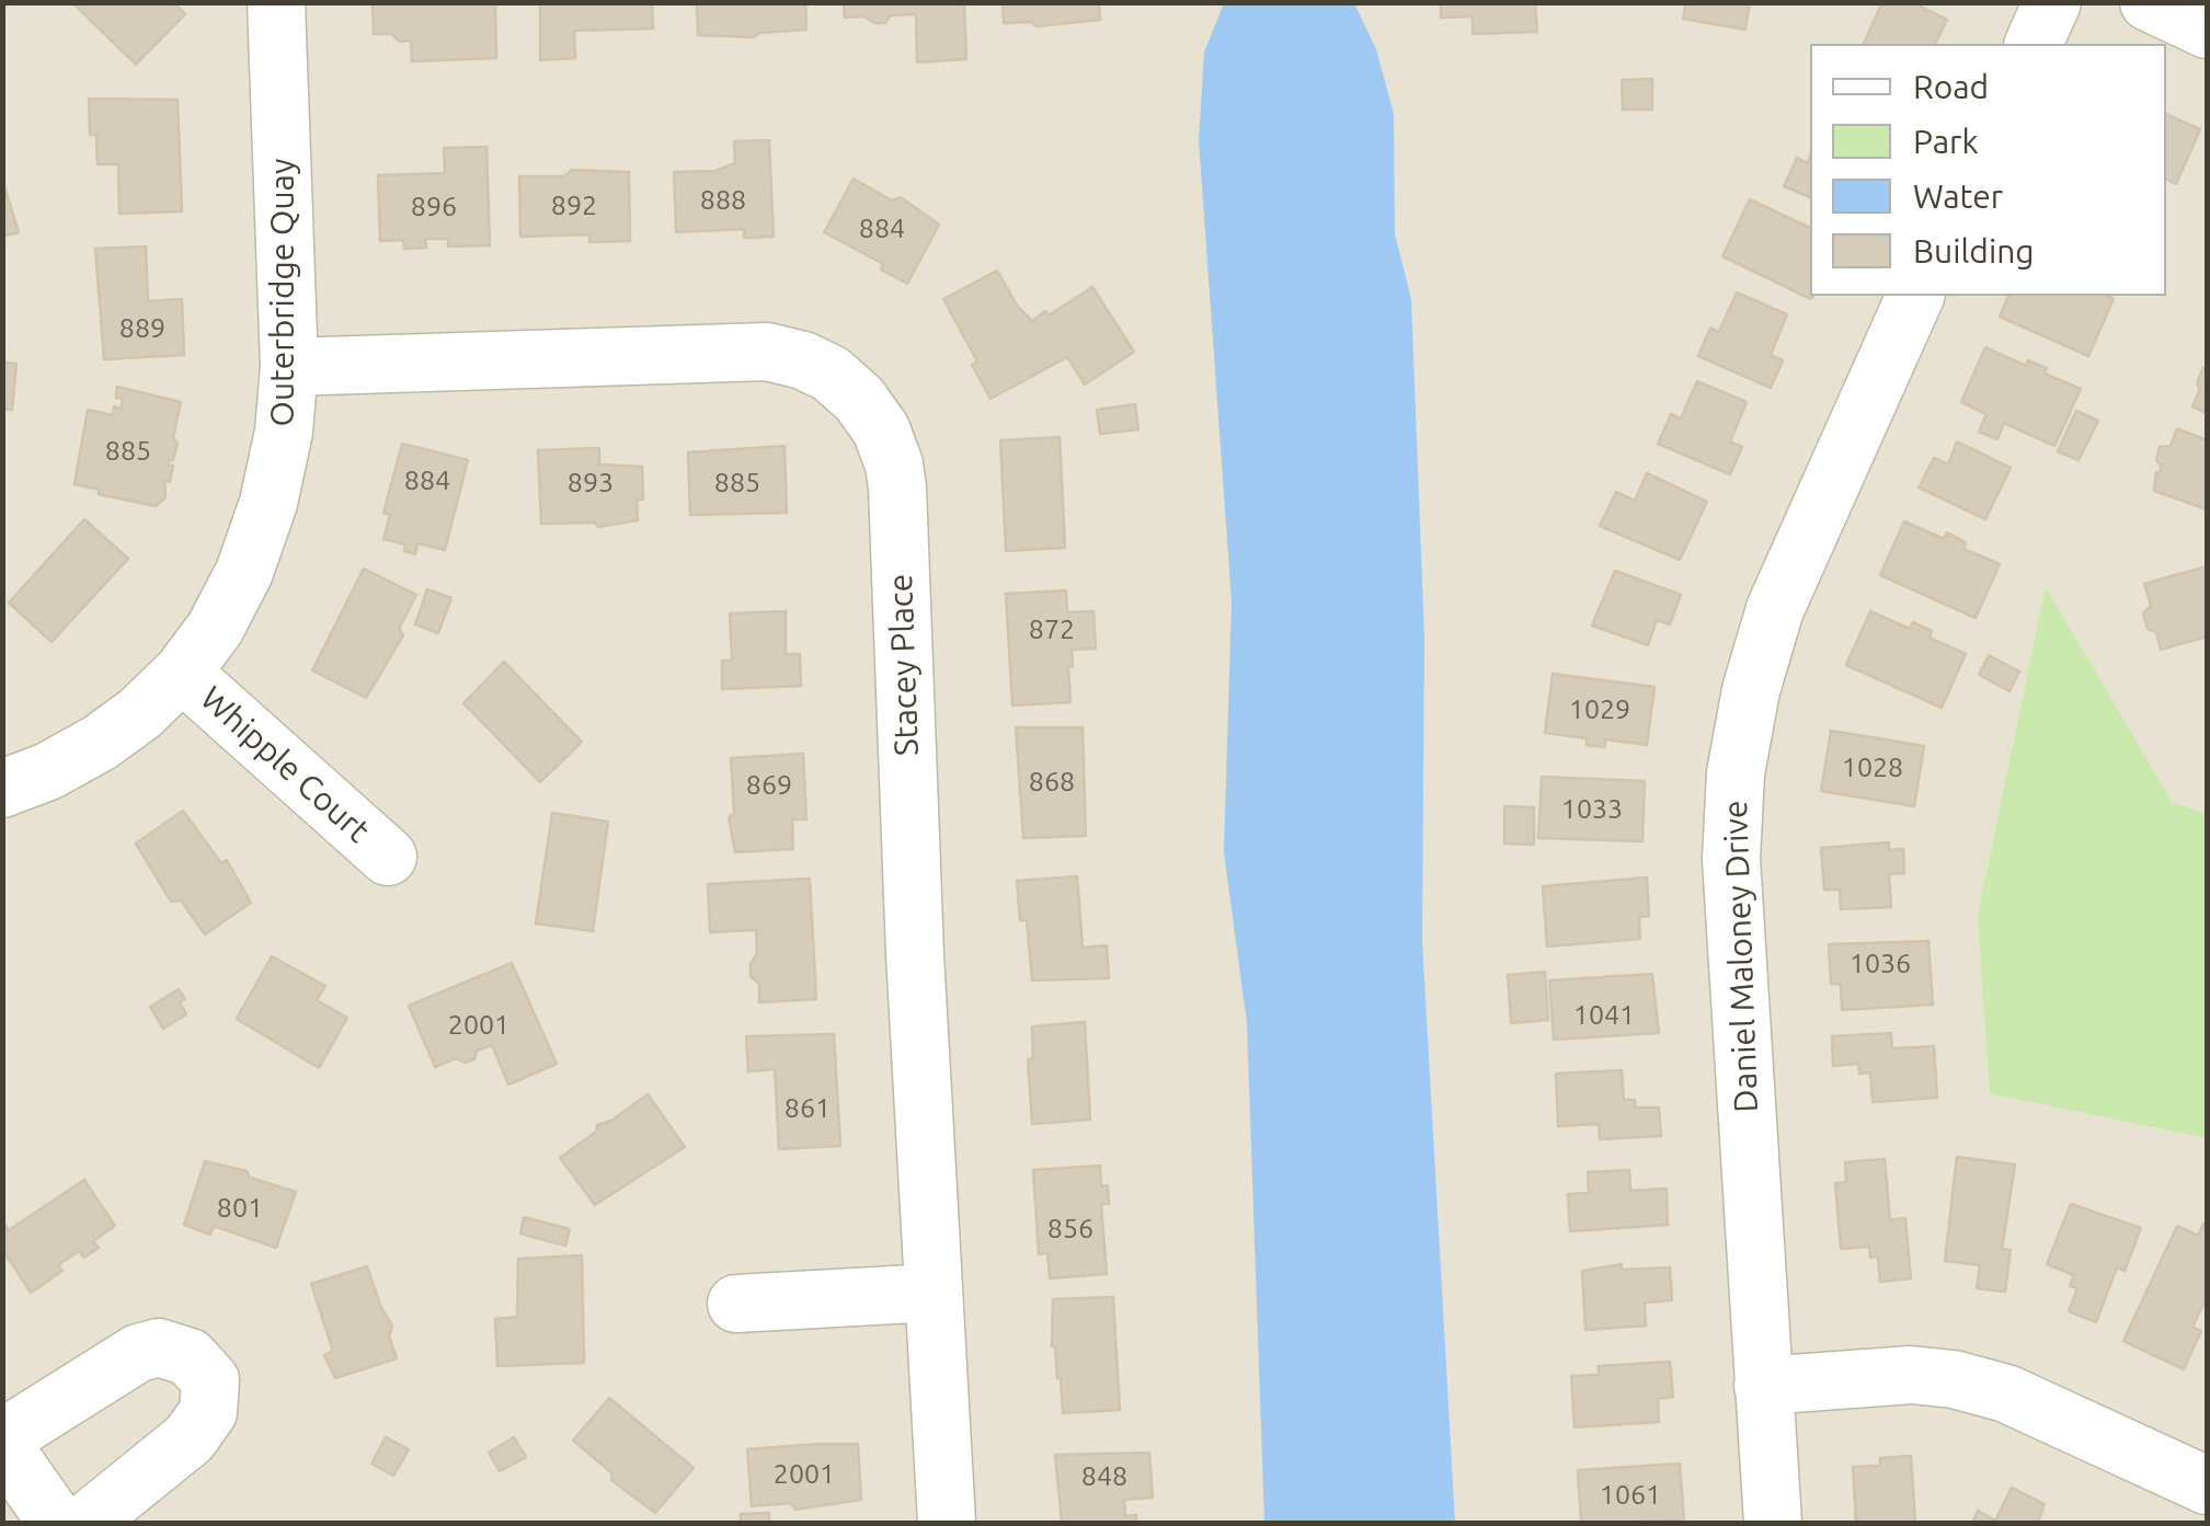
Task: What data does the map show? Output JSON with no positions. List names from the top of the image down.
{
  "streets": {
    "street": [
      "Outerbridge Quay",
      "Stacey Place",
      "Whipple Court",
      "Daniel Maloney Drive"
    ]
  },
  "crossings": [
    ["Outerbridge Quay", "Stacey Place"],
    ["Outerbridge Quay", "Whipple Court"]
  ],
  "house_numbers": [
    "888",
    "892",
    "896",
    "884",
    "889",
    "885",
    "884",
    "893",
    "885",
    "872",
    "1029",
    "1028",
    "868",
    "869",
    "1033",
    "1036",
    "1041",
    "2001",
    "861",
    "801",
    "856",
    "2001",
    "848",
    "1061"
  ],
  "legend": [
    "Road",
    "Park",
    "Water",
    "Building"
  ]
}
